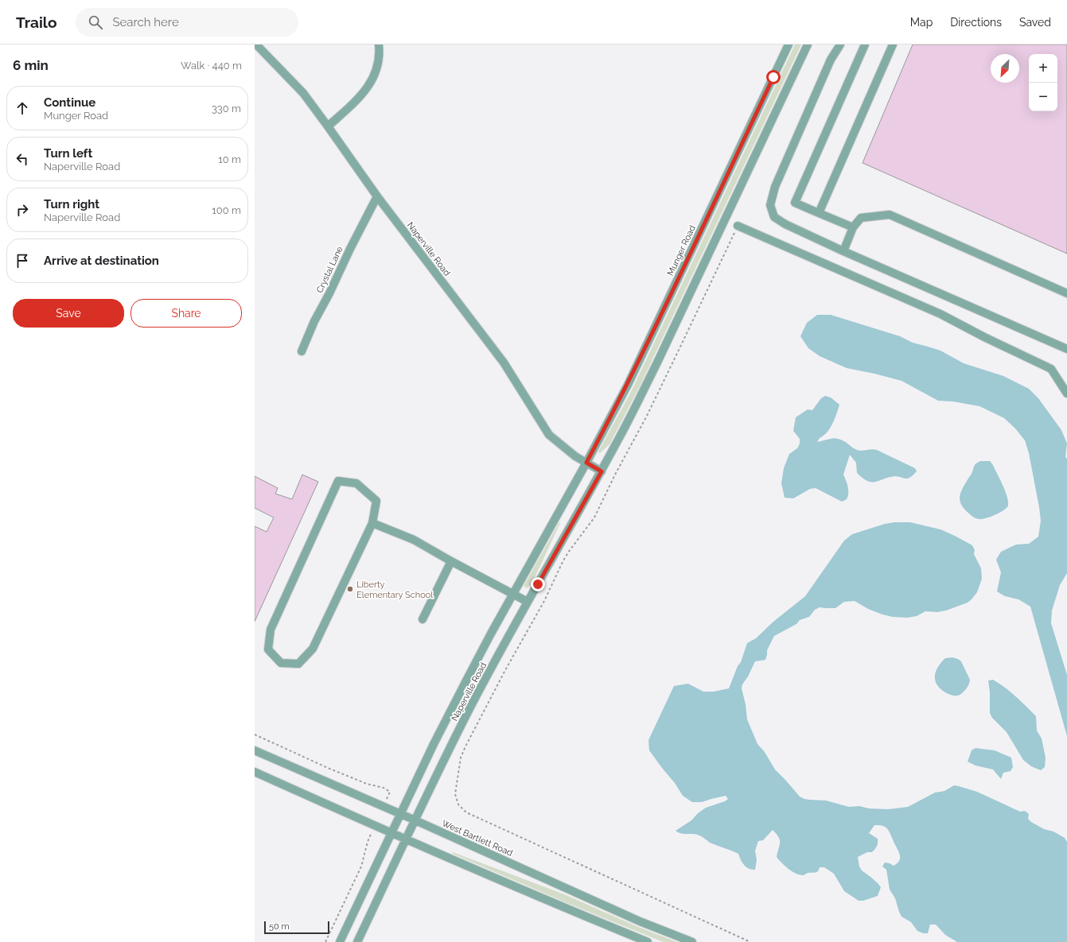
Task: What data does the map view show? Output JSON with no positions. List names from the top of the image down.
{
  "streets": {
    "street": [
      "Naperville Road",
      "Munger Road",
      "Crystal Lane",
      "West Bartlett Road"
    ]
  },
  "crossings": [
    ["Naperville Road", "Munger Road"],
    ["Naperville Road", "Crystal Lane"],
    ["Naperville Road", "West Bartlett Road"]
  ],
  "places": ["Liberty Elementary School"],
  "scale_bar": "50 m",
  "north": "bottom left",
  "page": {
    "header": "Trailo",
    "search": "Search here",
    "nav": ["Map", "Directions", "Saved"],
    "heading": ["6 min", "Walk · 440 m"],
    "map_buttons": ["+", "−"],
    "list": [
      ["Continue", "Munger Road", "330 m"],
      ["Turn left", "Naperville Road", "10 m"],
      ["Turn right", "Naperville Road", "100 m"],
      "Arrive at destination"
    ],
    "buttons": ["Save", "Share"],
    "scale": "50 m"
  }
}
